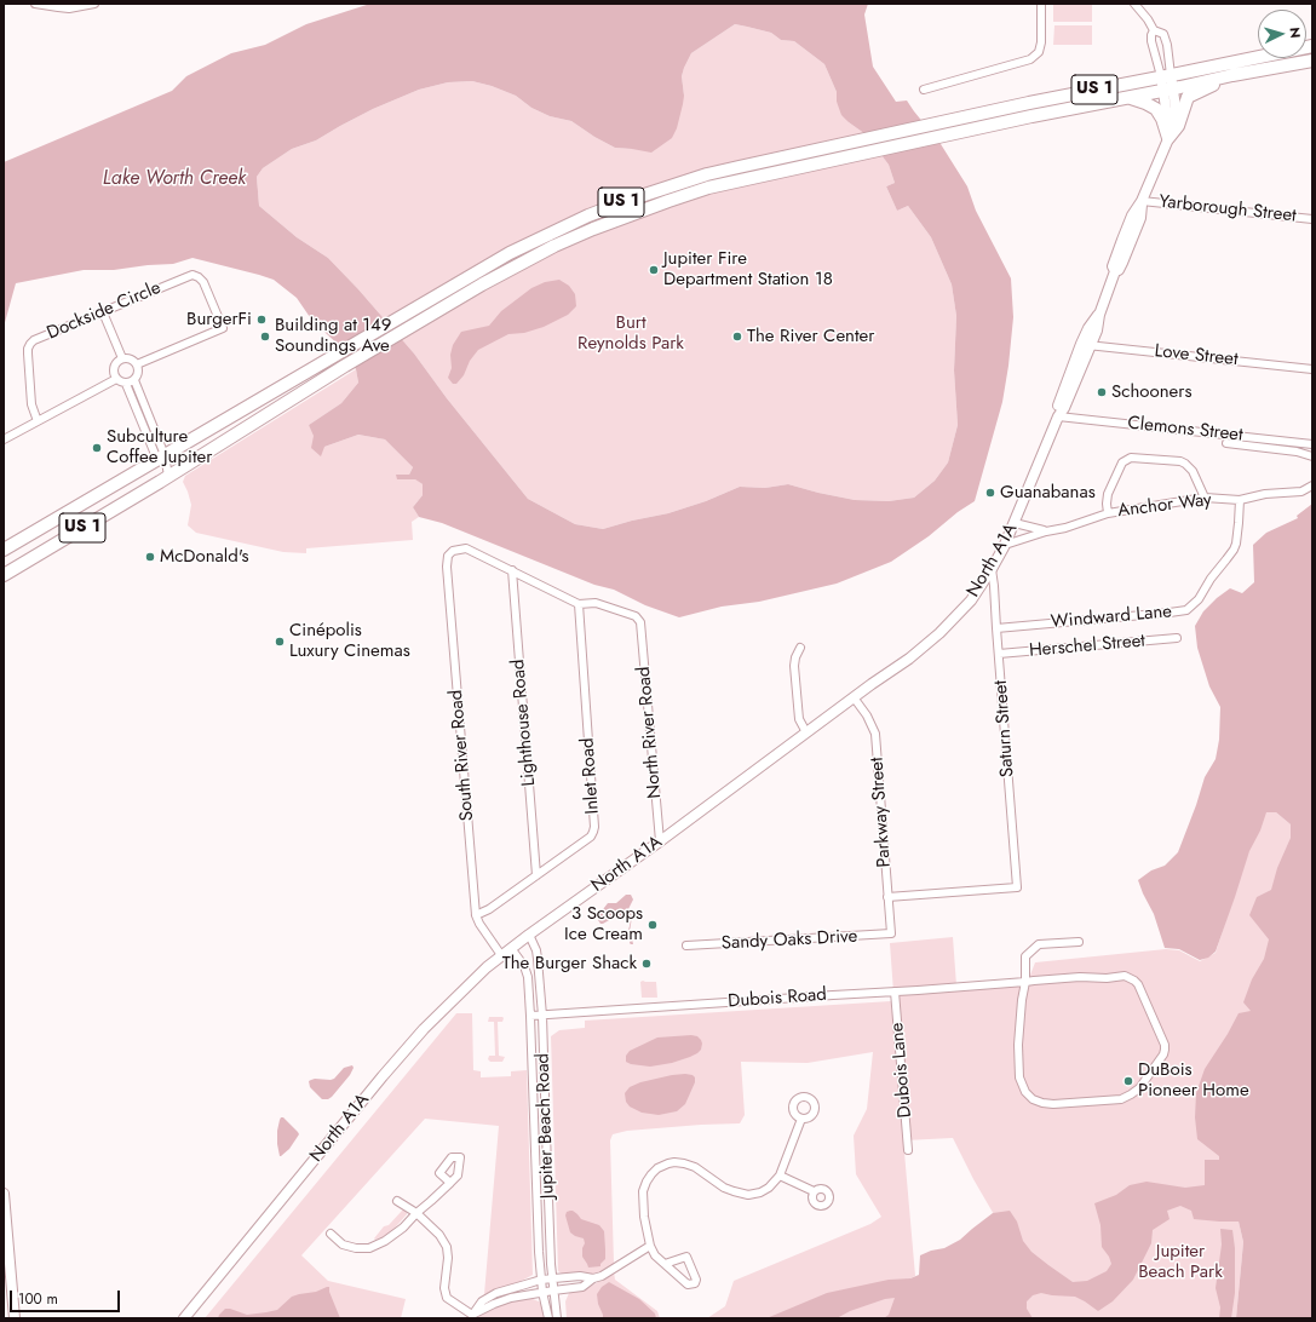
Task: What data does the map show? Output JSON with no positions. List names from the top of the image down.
{
  "streets": {
    "main road": ["US 1"],
    "street": [
      "Yarborough Street",
      "Dockside Circle",
      "Love Street",
      "Clemons Street",
      "Anchor Way",
      "North A1A",
      "Windward Lane",
      "Herschel Street",
      "Lighthouse Road",
      "Saturn Street",
      "North River Road",
      "South River Road",
      "Inlet Road",
      "Parkway Street",
      "Sandy Oaks Drive",
      "Dubois Road",
      "Dubois Lane",
      "Jupiter Beach Road"
    ]
  },
  "crossings": [
    ["US 1", "North A1A"],
    ["Yarborough Street", "North A1A"],
    ["Love Street", "North A1A"],
    ["Clemons Street", "North A1A"],
    ["Anchor Way", "North A1A"],
    ["Anchor Way", "Windward Lane"],
    ["North A1A", "Saturn Street"],
    ["North A1A", "North River Road"],
    ["North A1A", "South River Road"],
    ["North A1A", "Parkway Street"],
    ["North A1A", "Jupiter Beach Road"],
    ["Windward Lane", "Saturn Street"],
    ["Herschel Street", "Saturn Street"],
    ["Lighthouse Road", "South River Road"],
    ["Lighthouse Road", "Inlet Road"],
    ["Saturn Street", "Parkway Street"],
    ["North River Road", "Inlet Road"],
    ["South River Road", "Inlet Road"],
    ["Parkway Street", "Sandy Oaks Drive"],
    ["Dubois Road", "Dubois Lane"],
    ["Dubois Road", "Jupiter Beach Road"]
  ],
  "water": ["Lake Worth Creek"],
  "parks": ["Burt Reynolds Park", "Jupiter Beach Park"],
  "places": [
    "Jupiter Fire Department Station 18",
    "BurgerFi",
    "Building at 149 Soundings Ave",
    "The River Center",
    "Schooners",
    "Subculture Coffee Jupiter",
    "Guanabanas",
    "McDonald's",
    "Cinépolis Luxury Cinemas",
    "3 Scoops Ice Cream",
    "The Burger Shack",
    "DuBois Pioneer Home"
  ],
  "scale_bar": "100 m",
  "north": "right"
}
